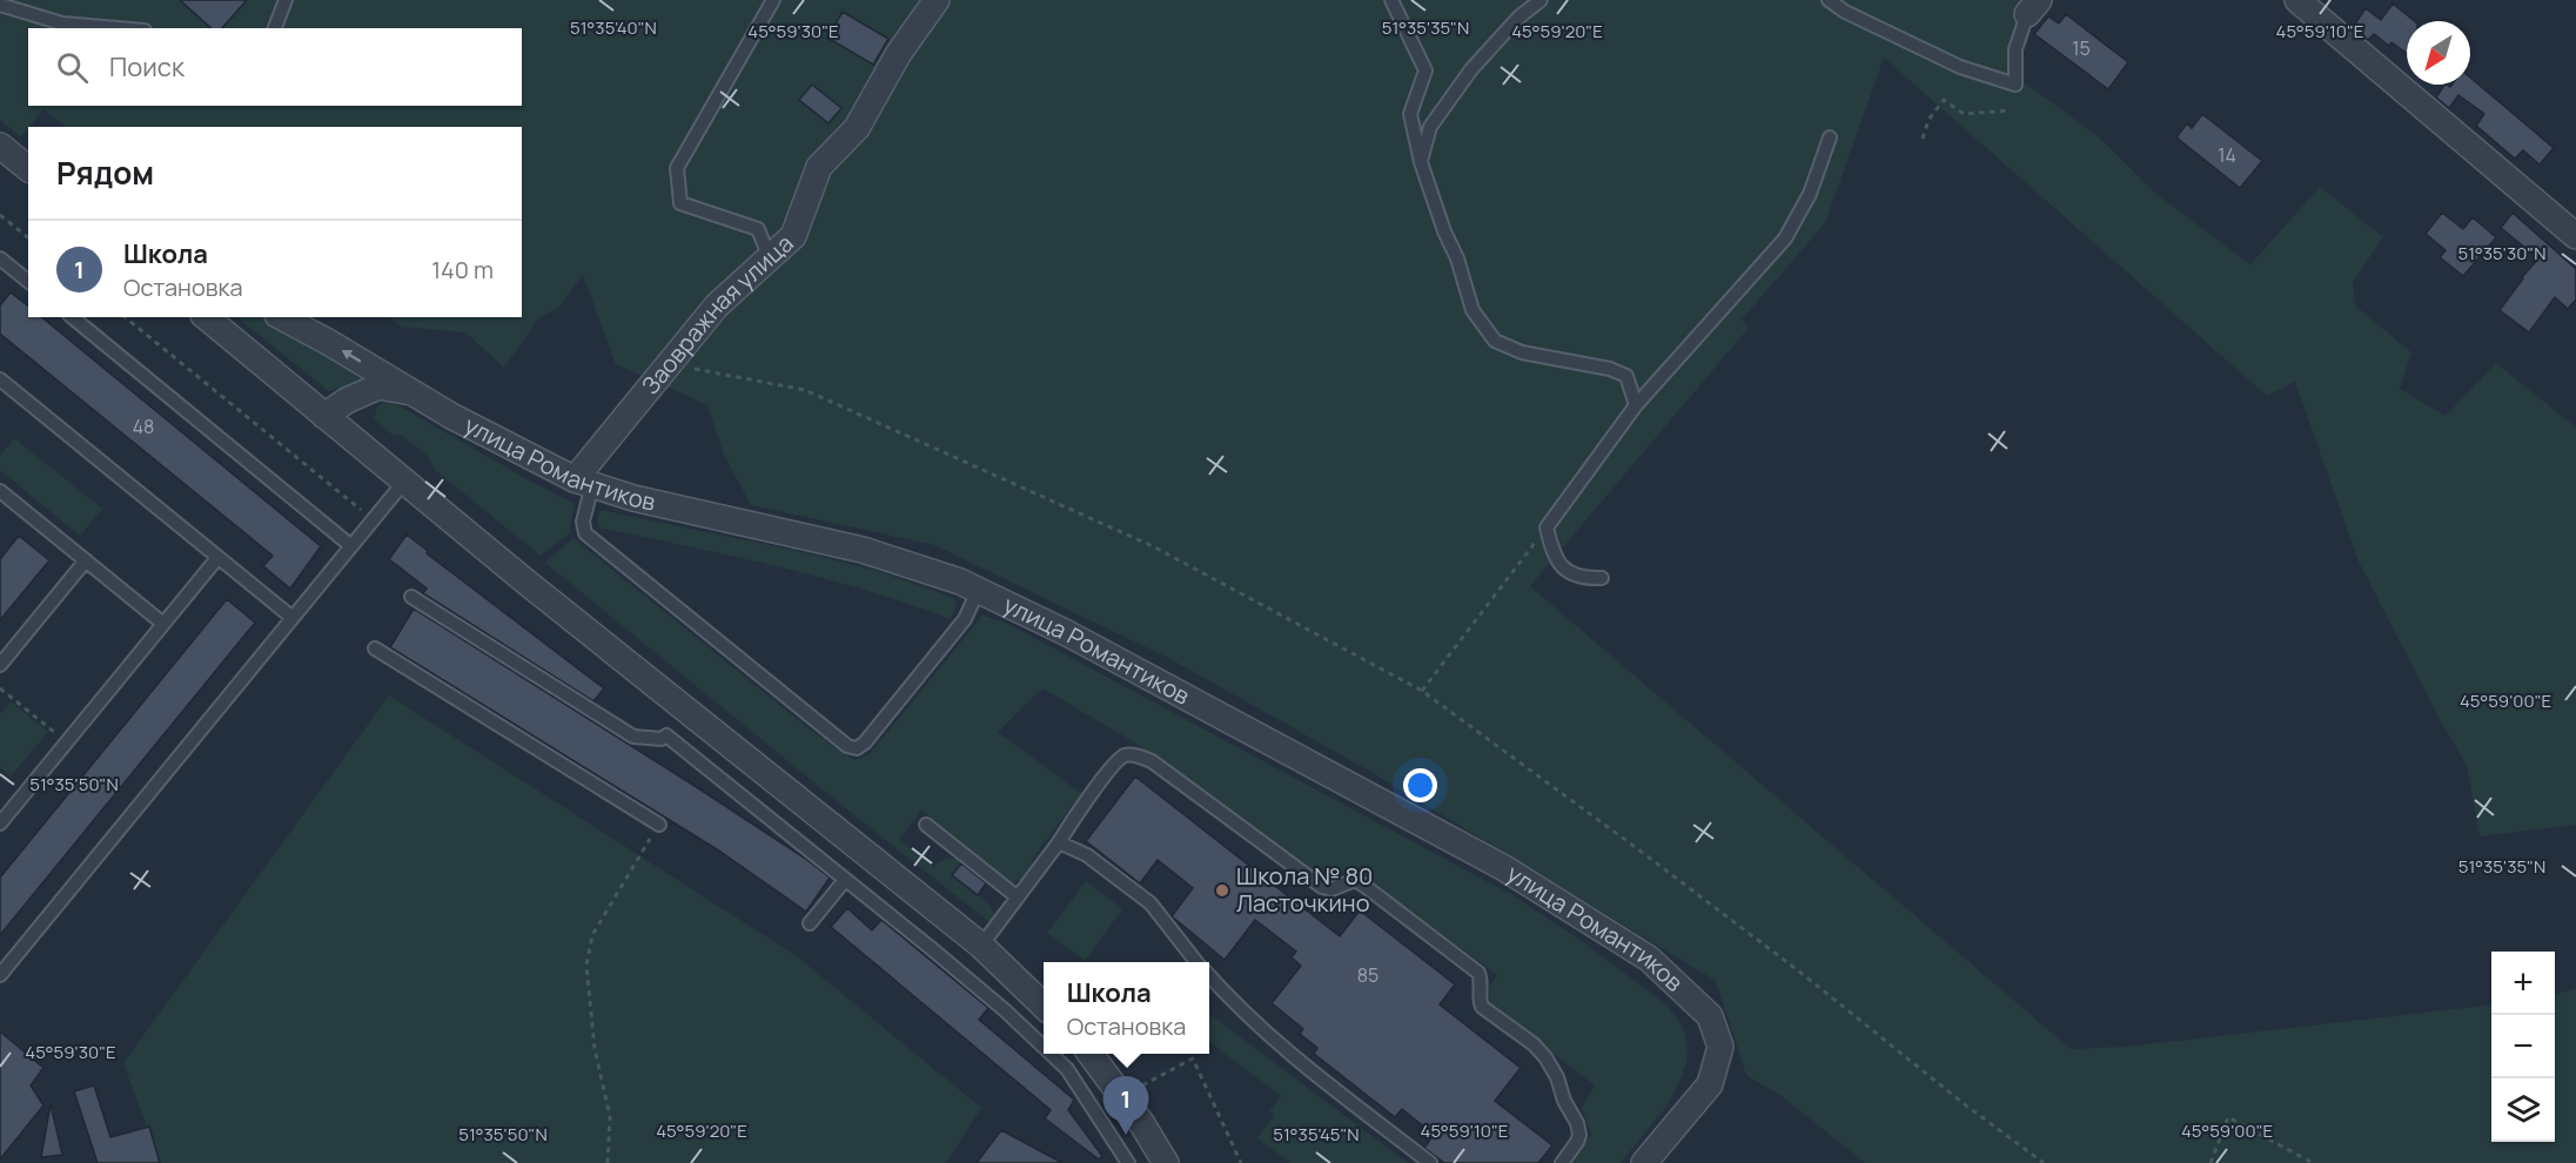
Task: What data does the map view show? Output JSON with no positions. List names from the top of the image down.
{
  "streets": {
    "street": ["Заовражная улица", "улица Романтиков"]
  },
  "crossings": [
    ["Заовражная улица", "улица Романтиков"]
  ],
  "places": ["Школа № 80 Ласточкино"],
  "house_numbers": [
    "15",
    "14",
    "48",
    "85"
  ],
  "north": "bottom left",
  "page": {
    "search": "Поиск",
    "heading": "Рядом",
    "list": [
      {
        "mark": "1",
        "name": "Школа",
        "note": "Остановка",
        "value": "140 m"
      }
    ],
    "map_buttons": ["+", "−"],
    "popup": ["Школа", "Остановка"],
    "pins": "1"
  },
  "coordinates": [
    "51°35'40\"N",
    "51°35'35\"N",
    "45°59'30\"E",
    "45°59'20\"E",
    "45°59'10\"E",
    "51°35'30\"N",
    "45°59'00\"E",
    "51°35'50\"N",
    "51°35'45\"N"
  ]
}
